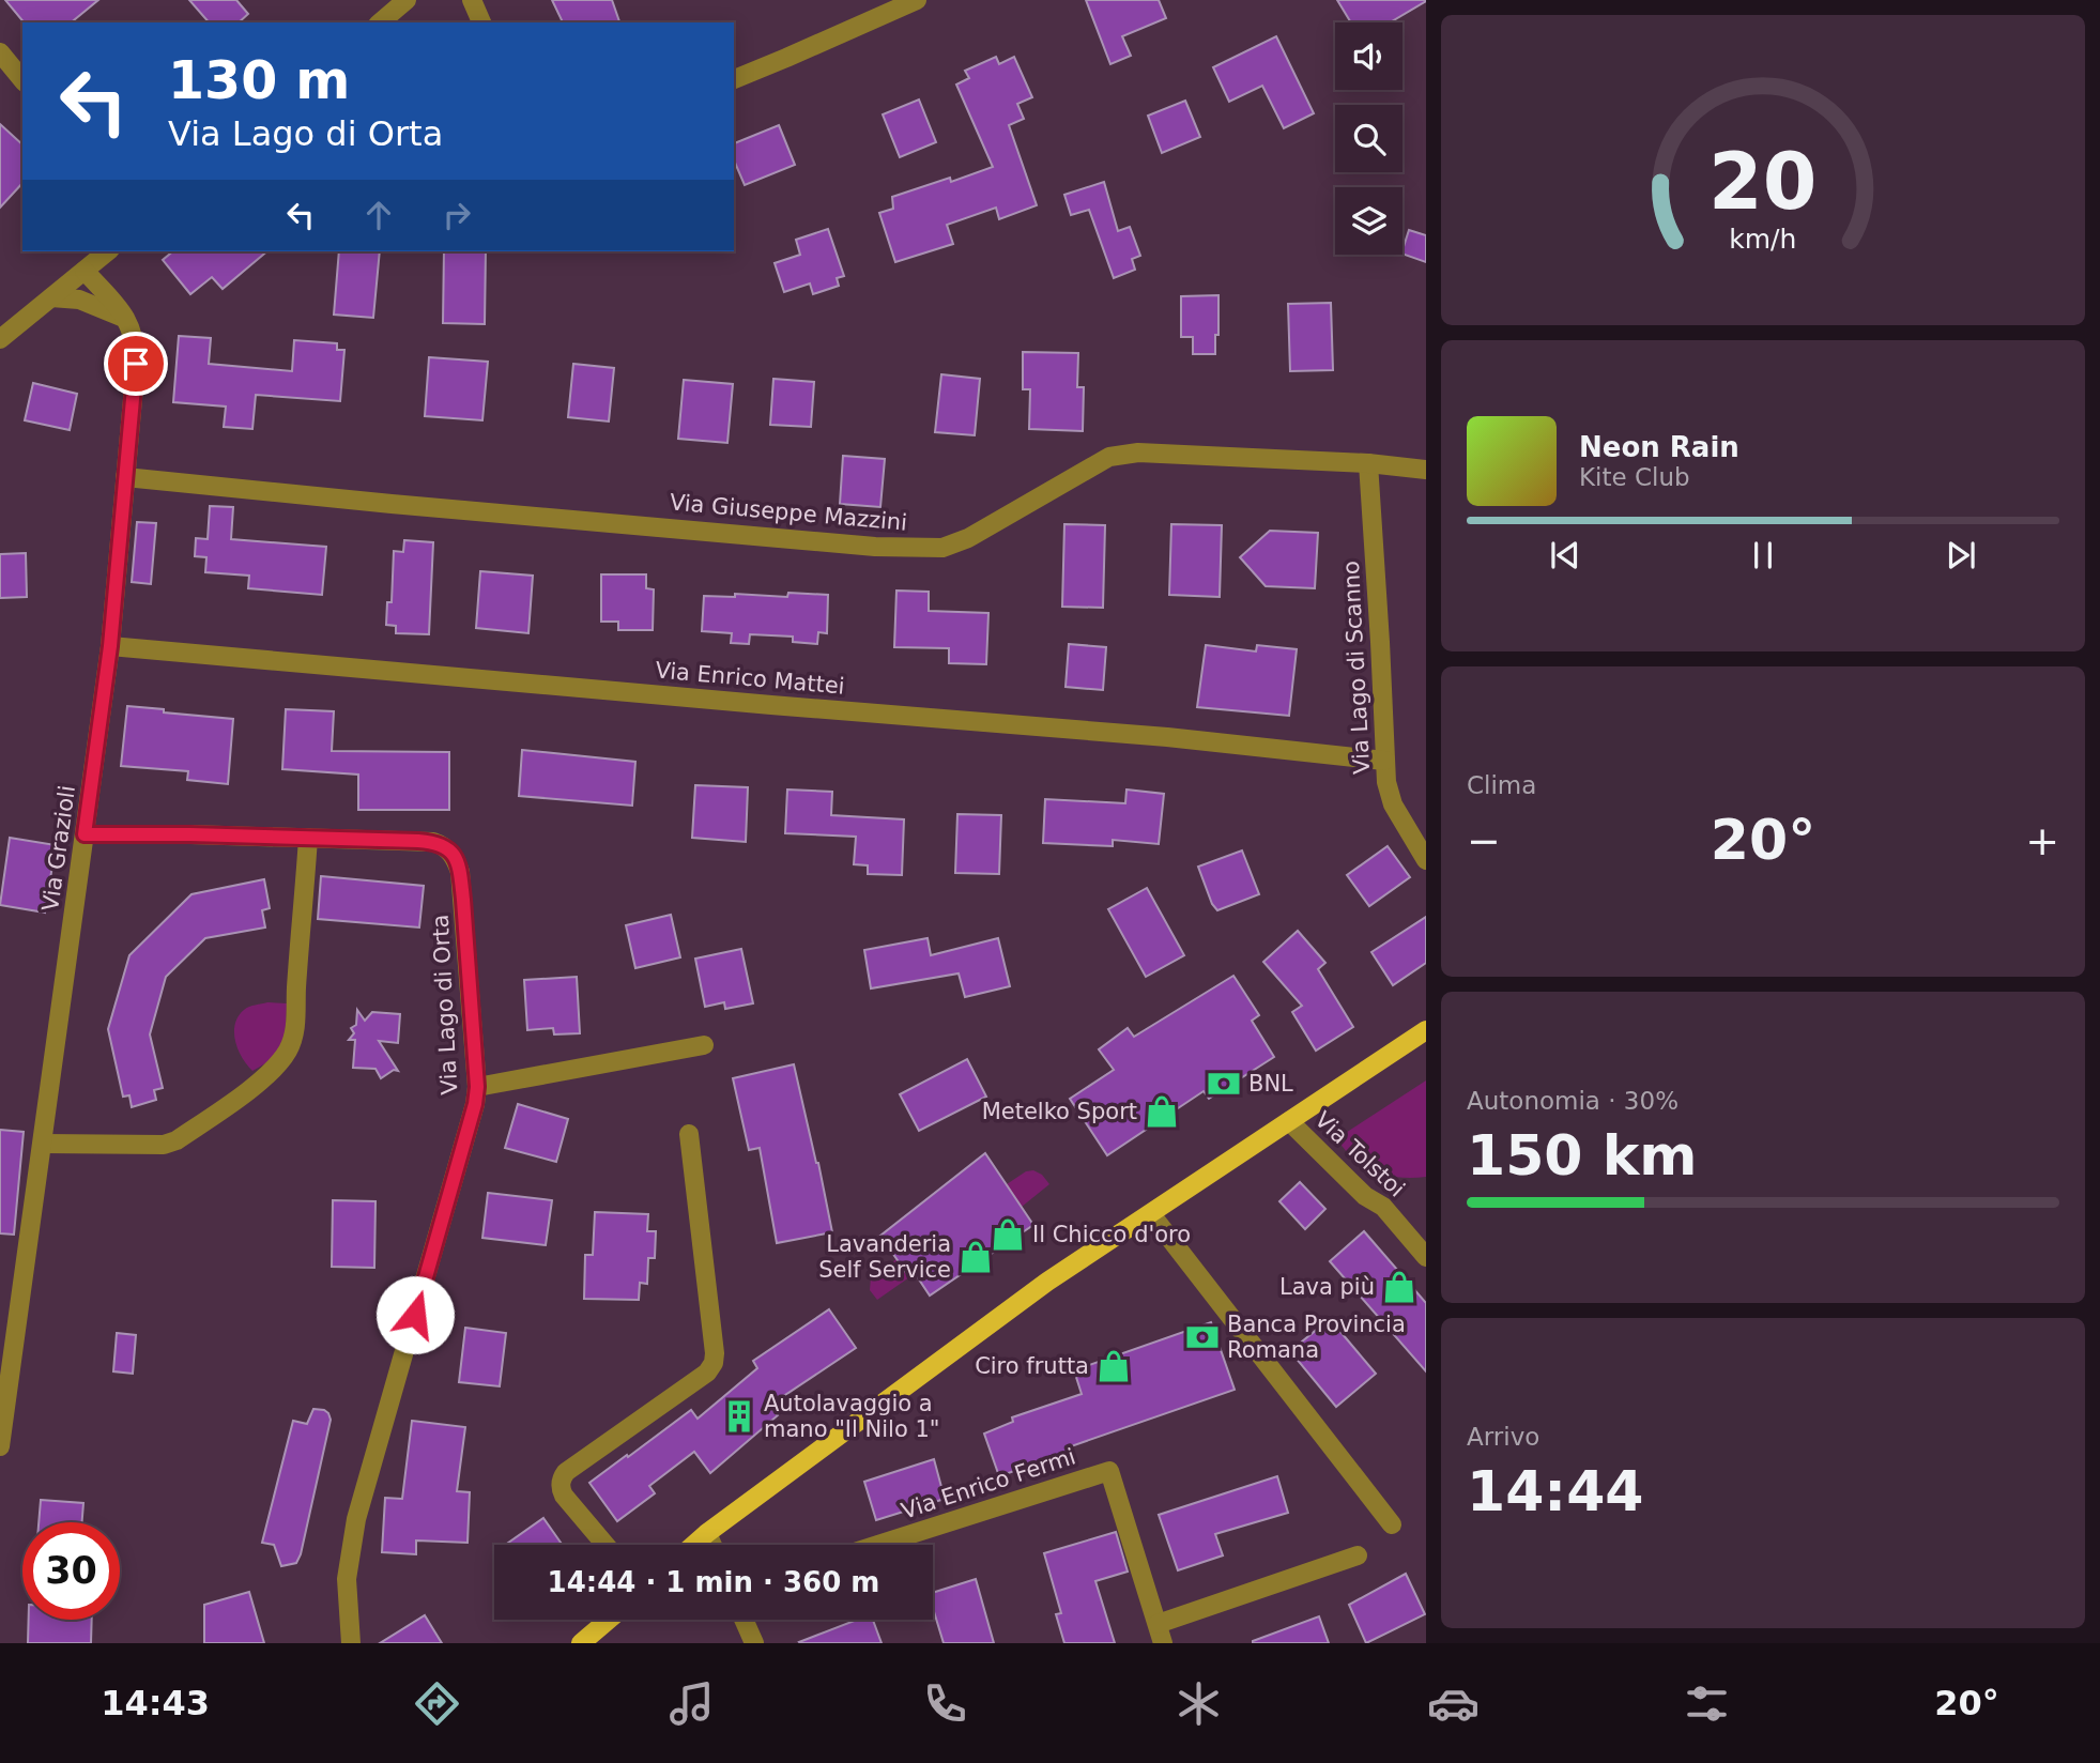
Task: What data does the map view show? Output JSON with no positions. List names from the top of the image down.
{
  "streets": {
    "street": [
      "Via Giuseppe Mazzini",
      "Via Lago di Scanno",
      "Via Enrico Mattei",
      "Via Grazioli",
      "Via Lago di Orta",
      "Via Tolstoi",
      "Via Enrico Fermi"
    ]
  },
  "crossings": [
    ["Via Giuseppe Mazzini", "Via Lago di Scanno"],
    ["Via Giuseppe Mazzini", "Via Grazioli"],
    ["Via Lago di Scanno", "Via Enrico Mattei"],
    ["Via Enrico Mattei", "Via Grazioli"],
    ["Via Grazioli", "Via Lago di Orta"]
  ],
  "places": {
    "bank": ["BNL", "Banca Provincia Romana"],
    "shop": [
      "Metelko Sport",
      "Il Chicco d'oro",
      "Lavanderia Self Service",
      "Lava più",
      "Ciro frutta"
    ],
    "building": ["Autolavaggio a mano \"Il Nilo 1\""]
  },
  "page": {
    "turn": ["130 m", "Via Lago di Orta"],
    "song": ["Neon Rain", "Kite Club"],
    "tile": [
      "Clima",
      ["Autonomia · 30%", "150 km"],
      ["Arrivo", "14:44"]
    ],
    "heat": ["−", "20°", "+"],
    "limit": "30",
    "trip": "14:44 · 1 min · 360 m",
    "tabs": ["14:43", "20°"],
    "gauge": ["20", "km/h"]
  }
}
